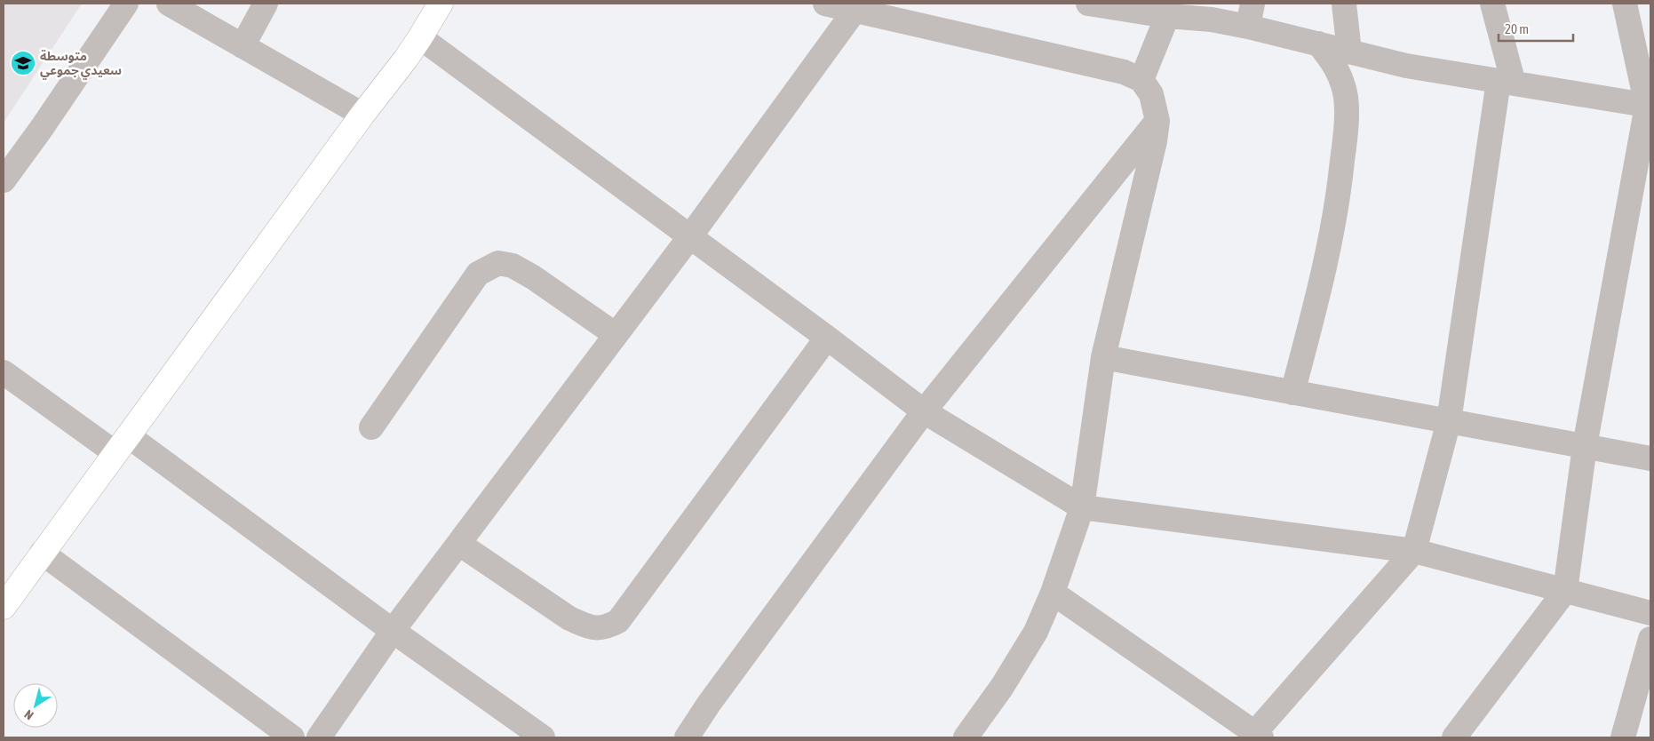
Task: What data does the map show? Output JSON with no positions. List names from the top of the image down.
{
  "places": {
    "school or university": ["متوسطة سعيدي جموعي"]
  },
  "scale_bar": "20 m",
  "north": "bottom left"
}
